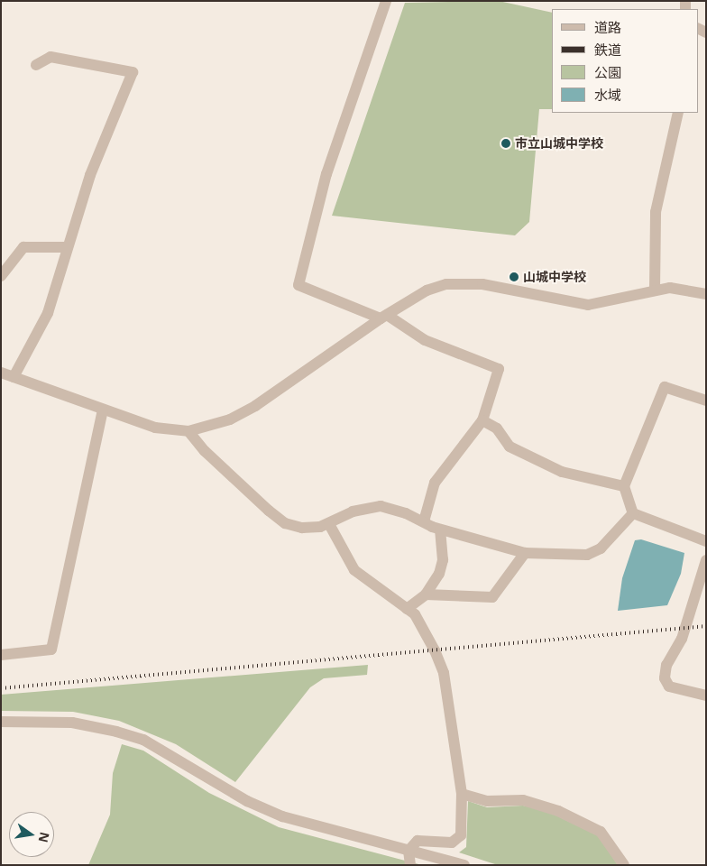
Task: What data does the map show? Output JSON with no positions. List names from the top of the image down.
{
  "places": ["市立山城中学校", "山城中学校"],
  "legend": [
    "道路",
    "鉄道",
    "公園",
    "水域"
  ],
  "north": "right"
}
